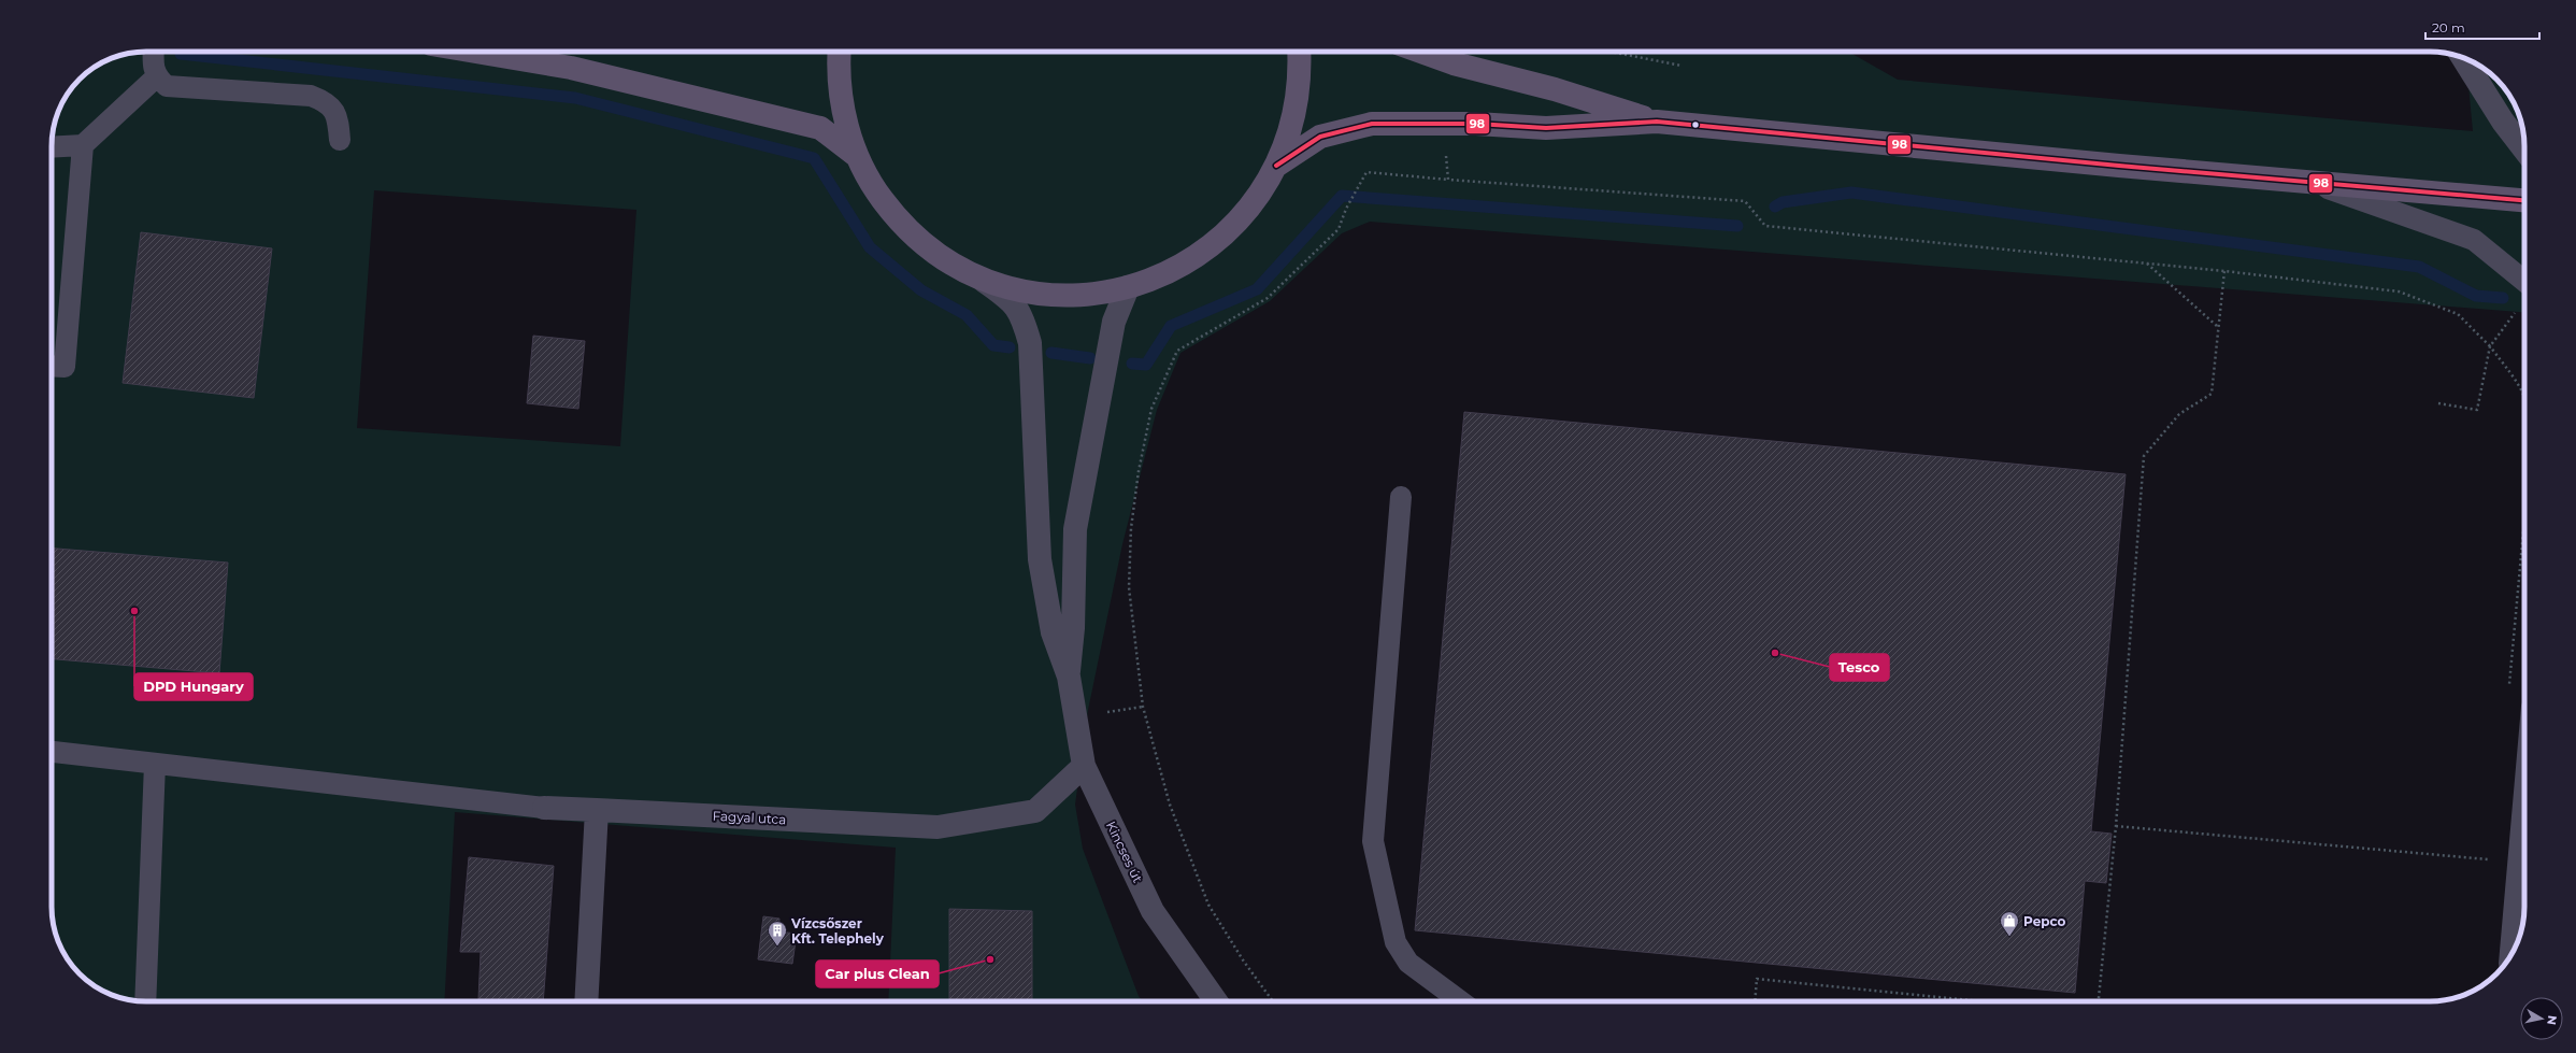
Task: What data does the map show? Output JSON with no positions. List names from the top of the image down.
{
  "streets": {
    "street": ["Fagyal utca", "Kincses út"]
  },
  "crossings": [
    ["Fagyal utca", "Kincses út"]
  ],
  "places": {
    "other": ["DPD Hungary", "Tesco", "Car plus Clean"],
    "shop": ["Pepco"],
    "building": ["Vízcsőszer Kft. Telephely"]
  },
  "lines": ["transit line 98"],
  "scale_bar": "20 m",
  "north": "right"
}
